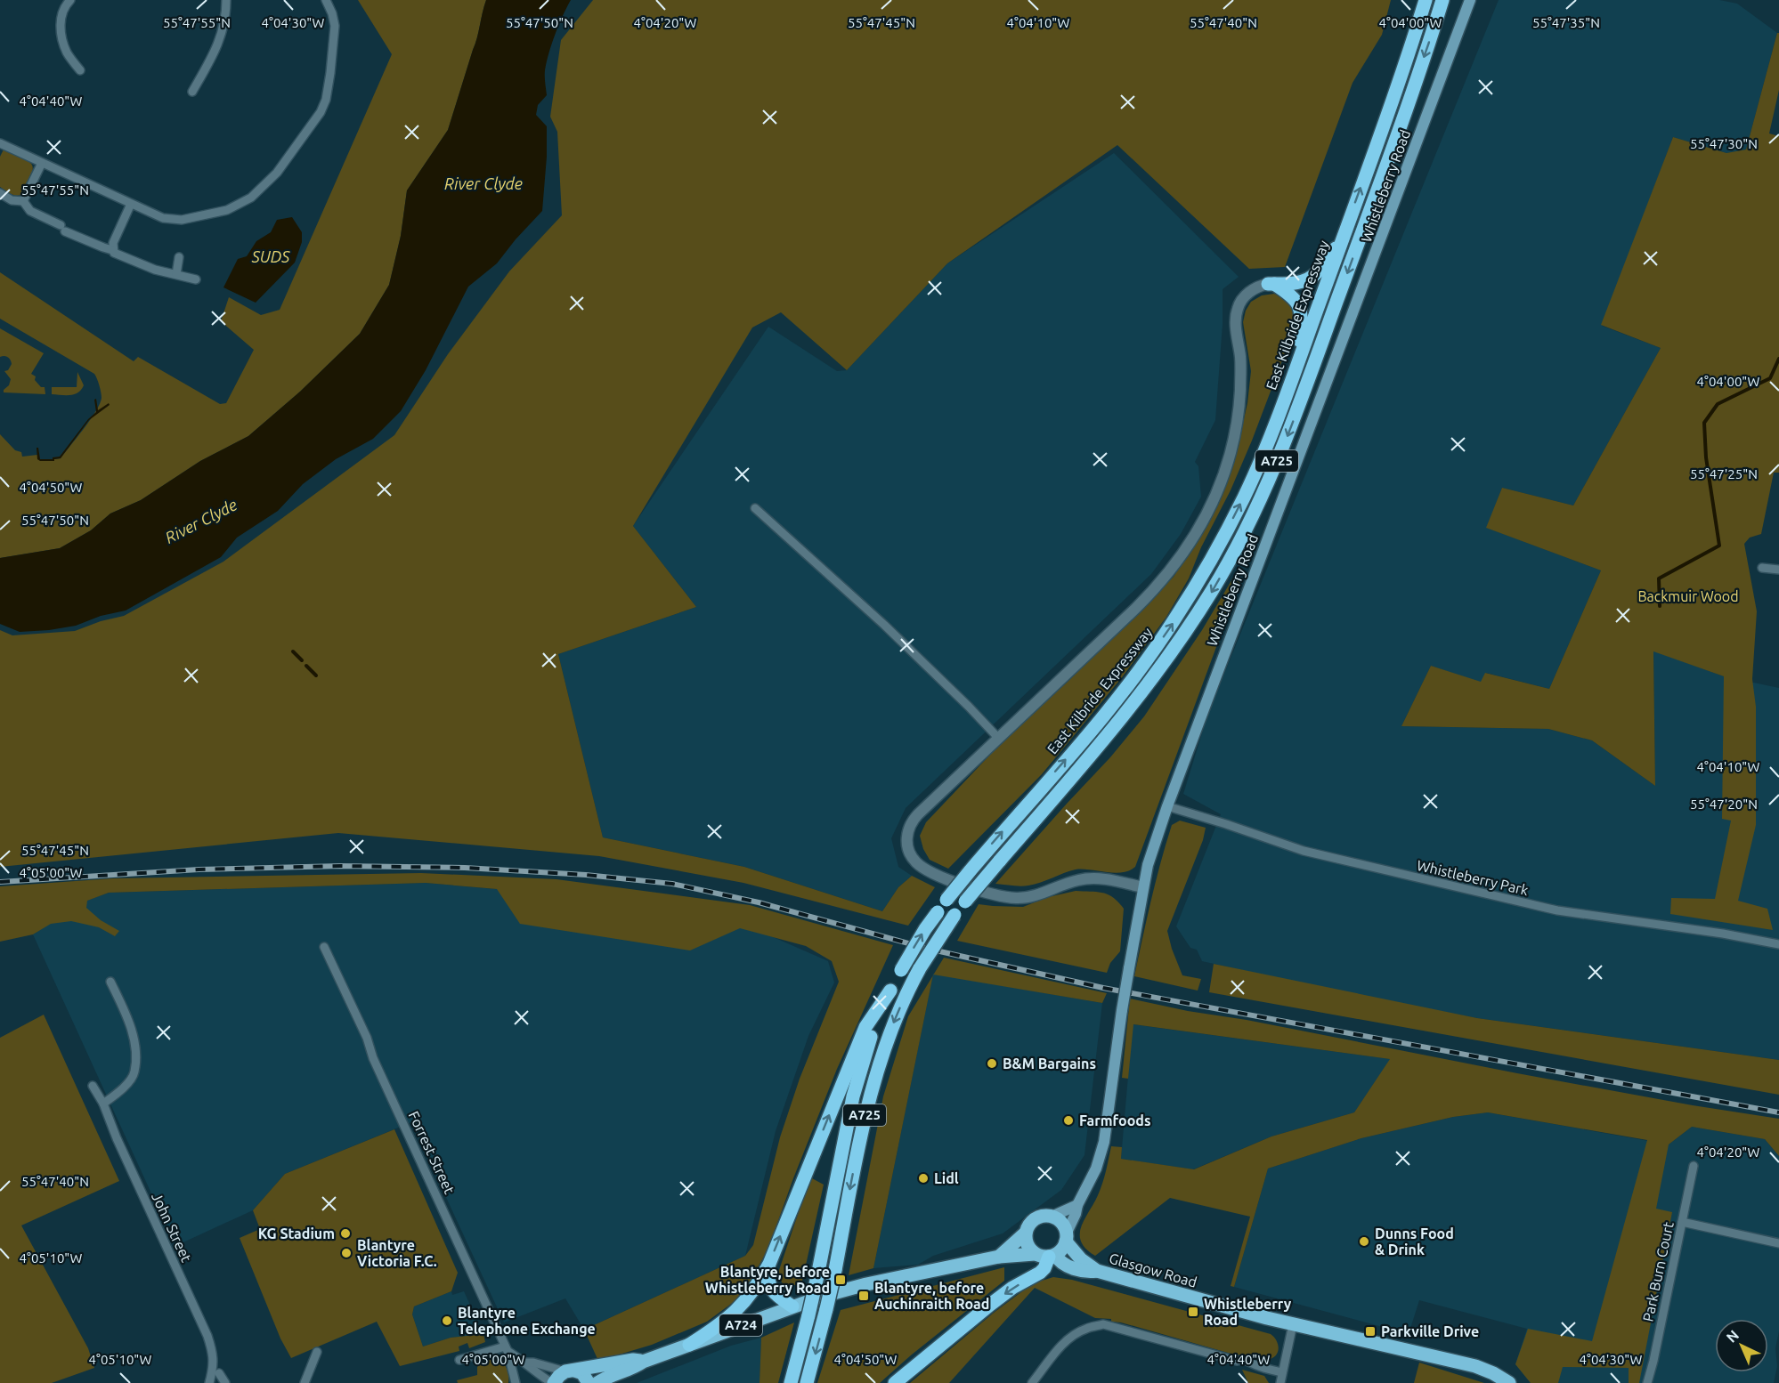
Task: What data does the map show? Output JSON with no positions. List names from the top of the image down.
{
  "streets": {
    "highway": ["East Kilbride Expressway", "A725"],
    "main road": ["Whistleberry Road", "Glasgow Road", "A724"],
    "street": [
      "Whistleberry Park",
      "Forrest Street",
      "John Street",
      "Park Burn Court"
    ]
  },
  "crossings": [
    ["Whistleberry Road", "Whistleberry Park"],
    ["Whistleberry Road", "Glasgow Road"],
    ["Whistleberry Road", "A724"],
    ["East Kilbride Expressway", "A725"],
    ["A725", "A724"],
    ["Glasgow Road", "A724"]
  ],
  "water": ["River Clyde", "SUDS"],
  "parks": ["Backmuir Wood"],
  "places": {
    "other": [
      "B&M Bargains",
      "Farmfoods",
      "Lidl",
      "KG Stadium",
      "Dunns Food & Drink",
      "Blantyre Victoria F.C.",
      "Blantyre Telephone Exchange"
    ],
    "transit": [
      "Blantyre, before Whistleberry Road",
      "Blantyre, before Auchinraith Road",
      "Whistleberry Road",
      "Parkville Drive"
    ]
  },
  "north": "top left",
  "coordinates": [
    "55°47'55\"N",
    "55°47'50\"N",
    "55°47'45\"N",
    "55°47'40\"N",
    "55°47'35\"N",
    "4°04'20\"W",
    "4°04'30\"W",
    "4°04'10\"W",
    "4°04'00\"W",
    "4°04'40\"W",
    "55°47'30\"N",
    "55°47'25\"N",
    "4°04'50\"W",
    "55°47'20\"N",
    "4°05'00\"W",
    "4°05'10\"W"
  ]
}
